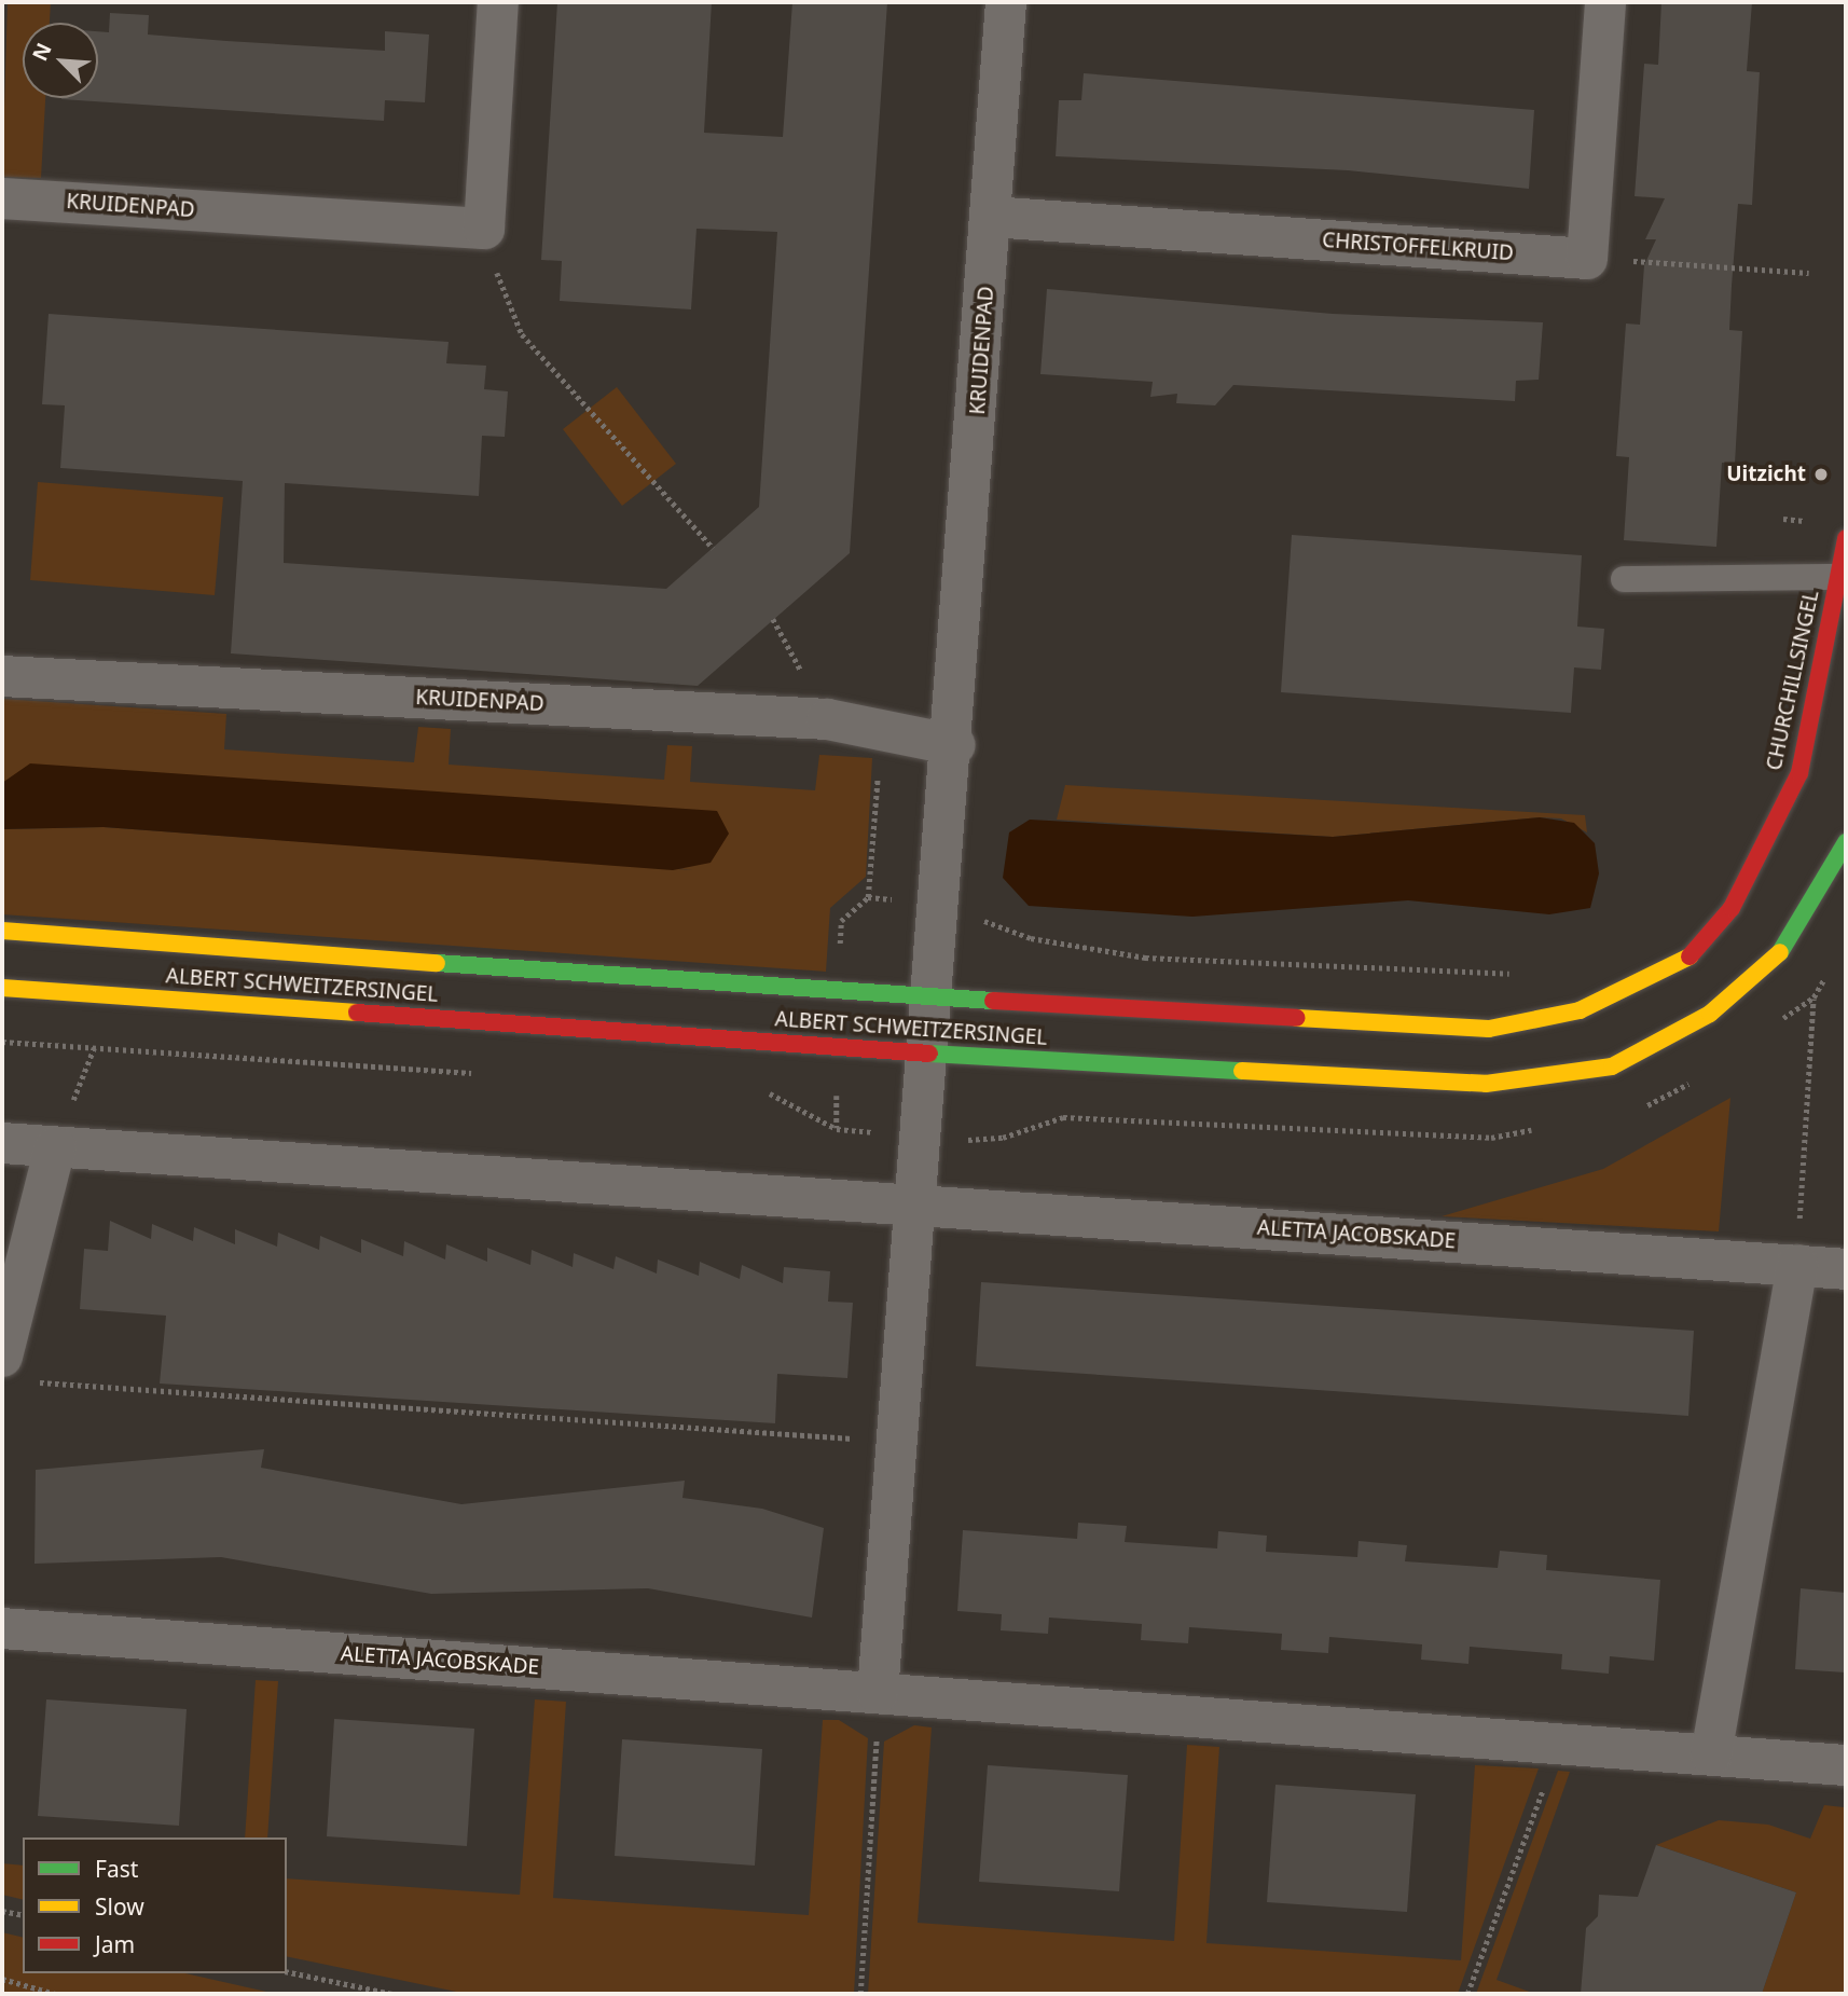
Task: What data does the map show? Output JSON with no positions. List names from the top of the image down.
{
  "streets": {
    "street": [
      "KRUIDENPAD",
      "CHRISTOFFELKRUID",
      "CHURCHILLSINGEL",
      "ALBERT SCHWEITZERSINGEL",
      "ALETTA JACOBSKADE"
    ]
  },
  "crossings": [
    ["KRUIDENPAD", "CHRISTOFFELKRUID"],
    ["KRUIDENPAD", "ALBERT SCHWEITZERSINGEL"],
    ["CHURCHILLSINGEL", "ALBERT SCHWEITZERSINGEL"]
  ],
  "places": ["Uitzicht"],
  "legend": ["Fast", "Slow", "Jam"],
  "north": "top left"
}
